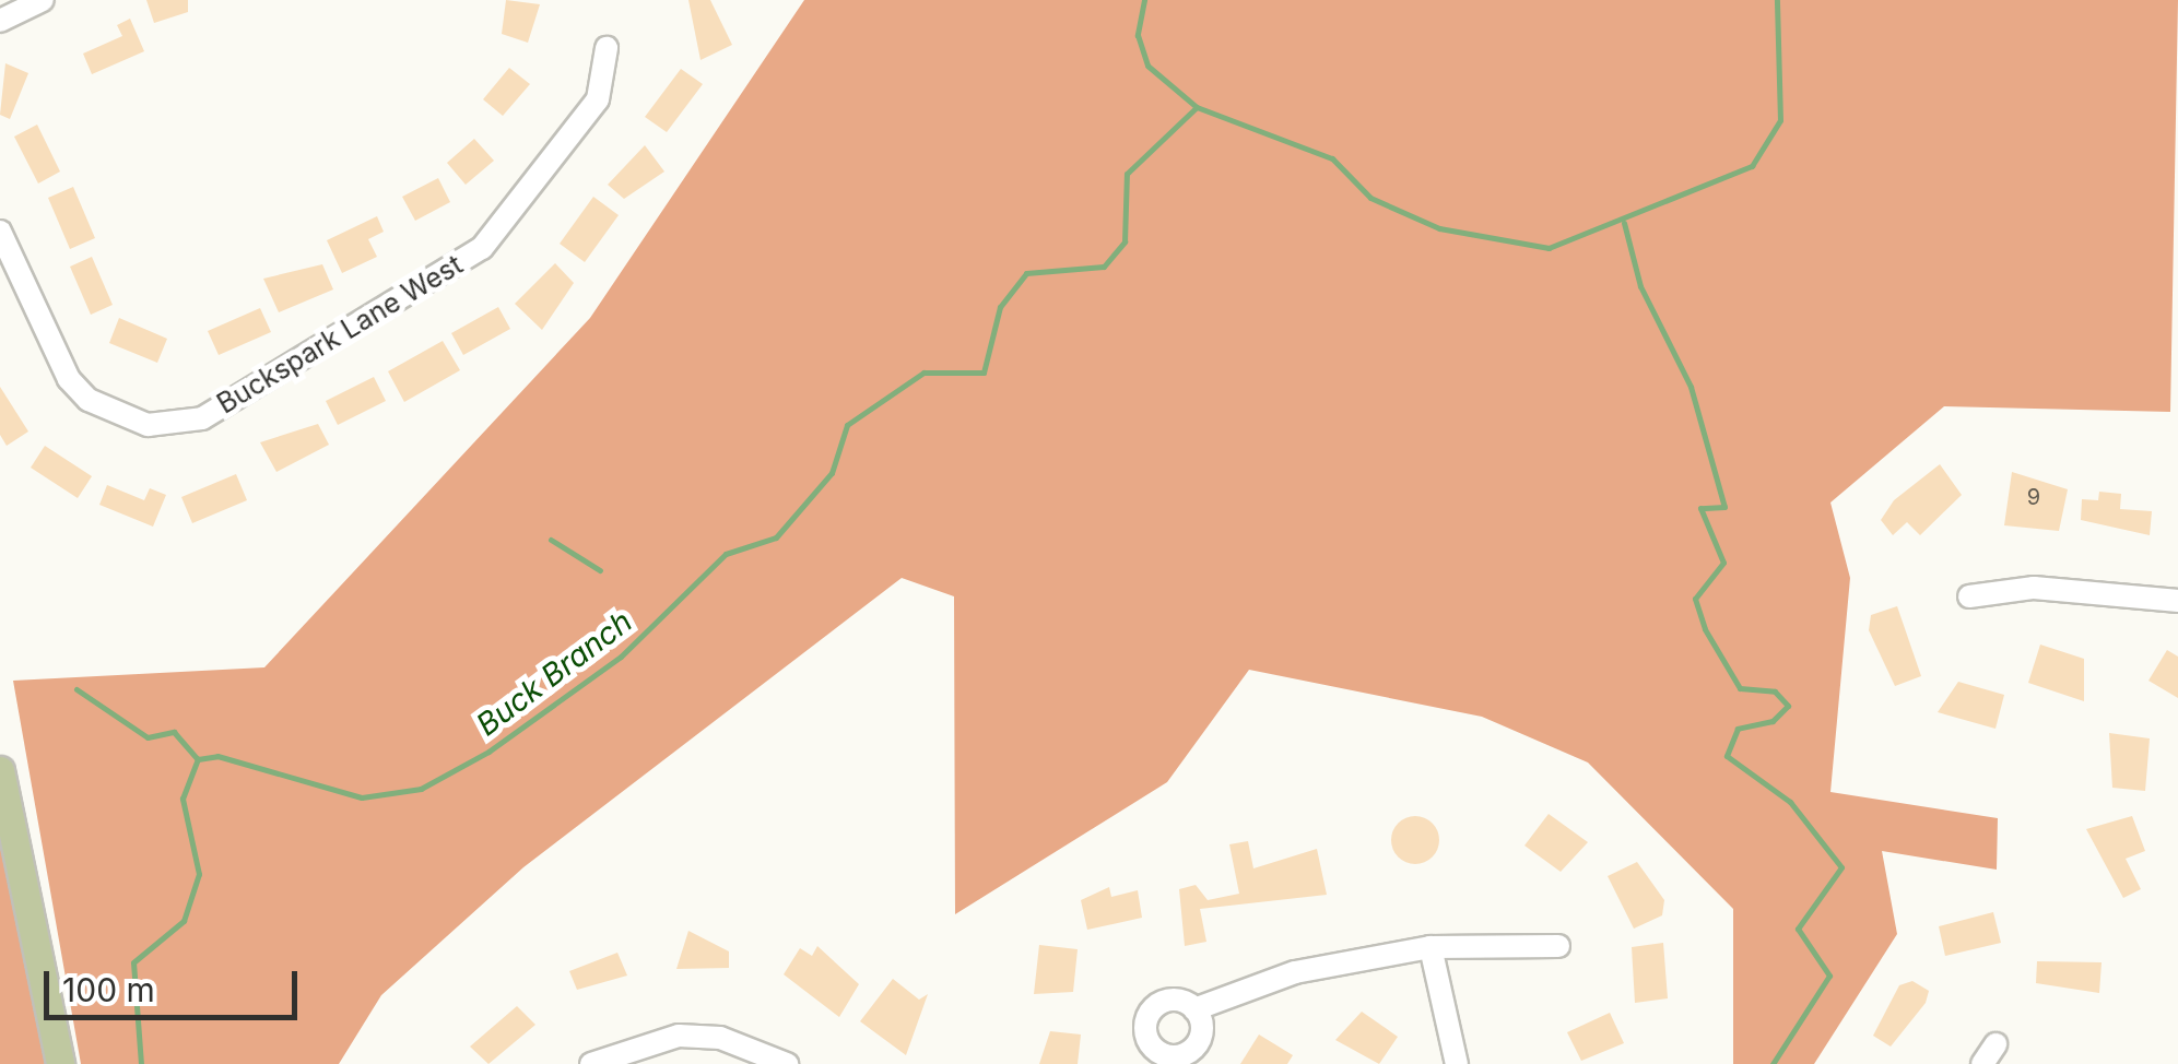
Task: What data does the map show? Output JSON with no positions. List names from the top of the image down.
{
  "streets": {
    "street": ["Buckspark Lane West"]
  },
  "water": ["Buck Branch"],
  "house_numbers": ["9"],
  "scale_bar": "100 m"
}
